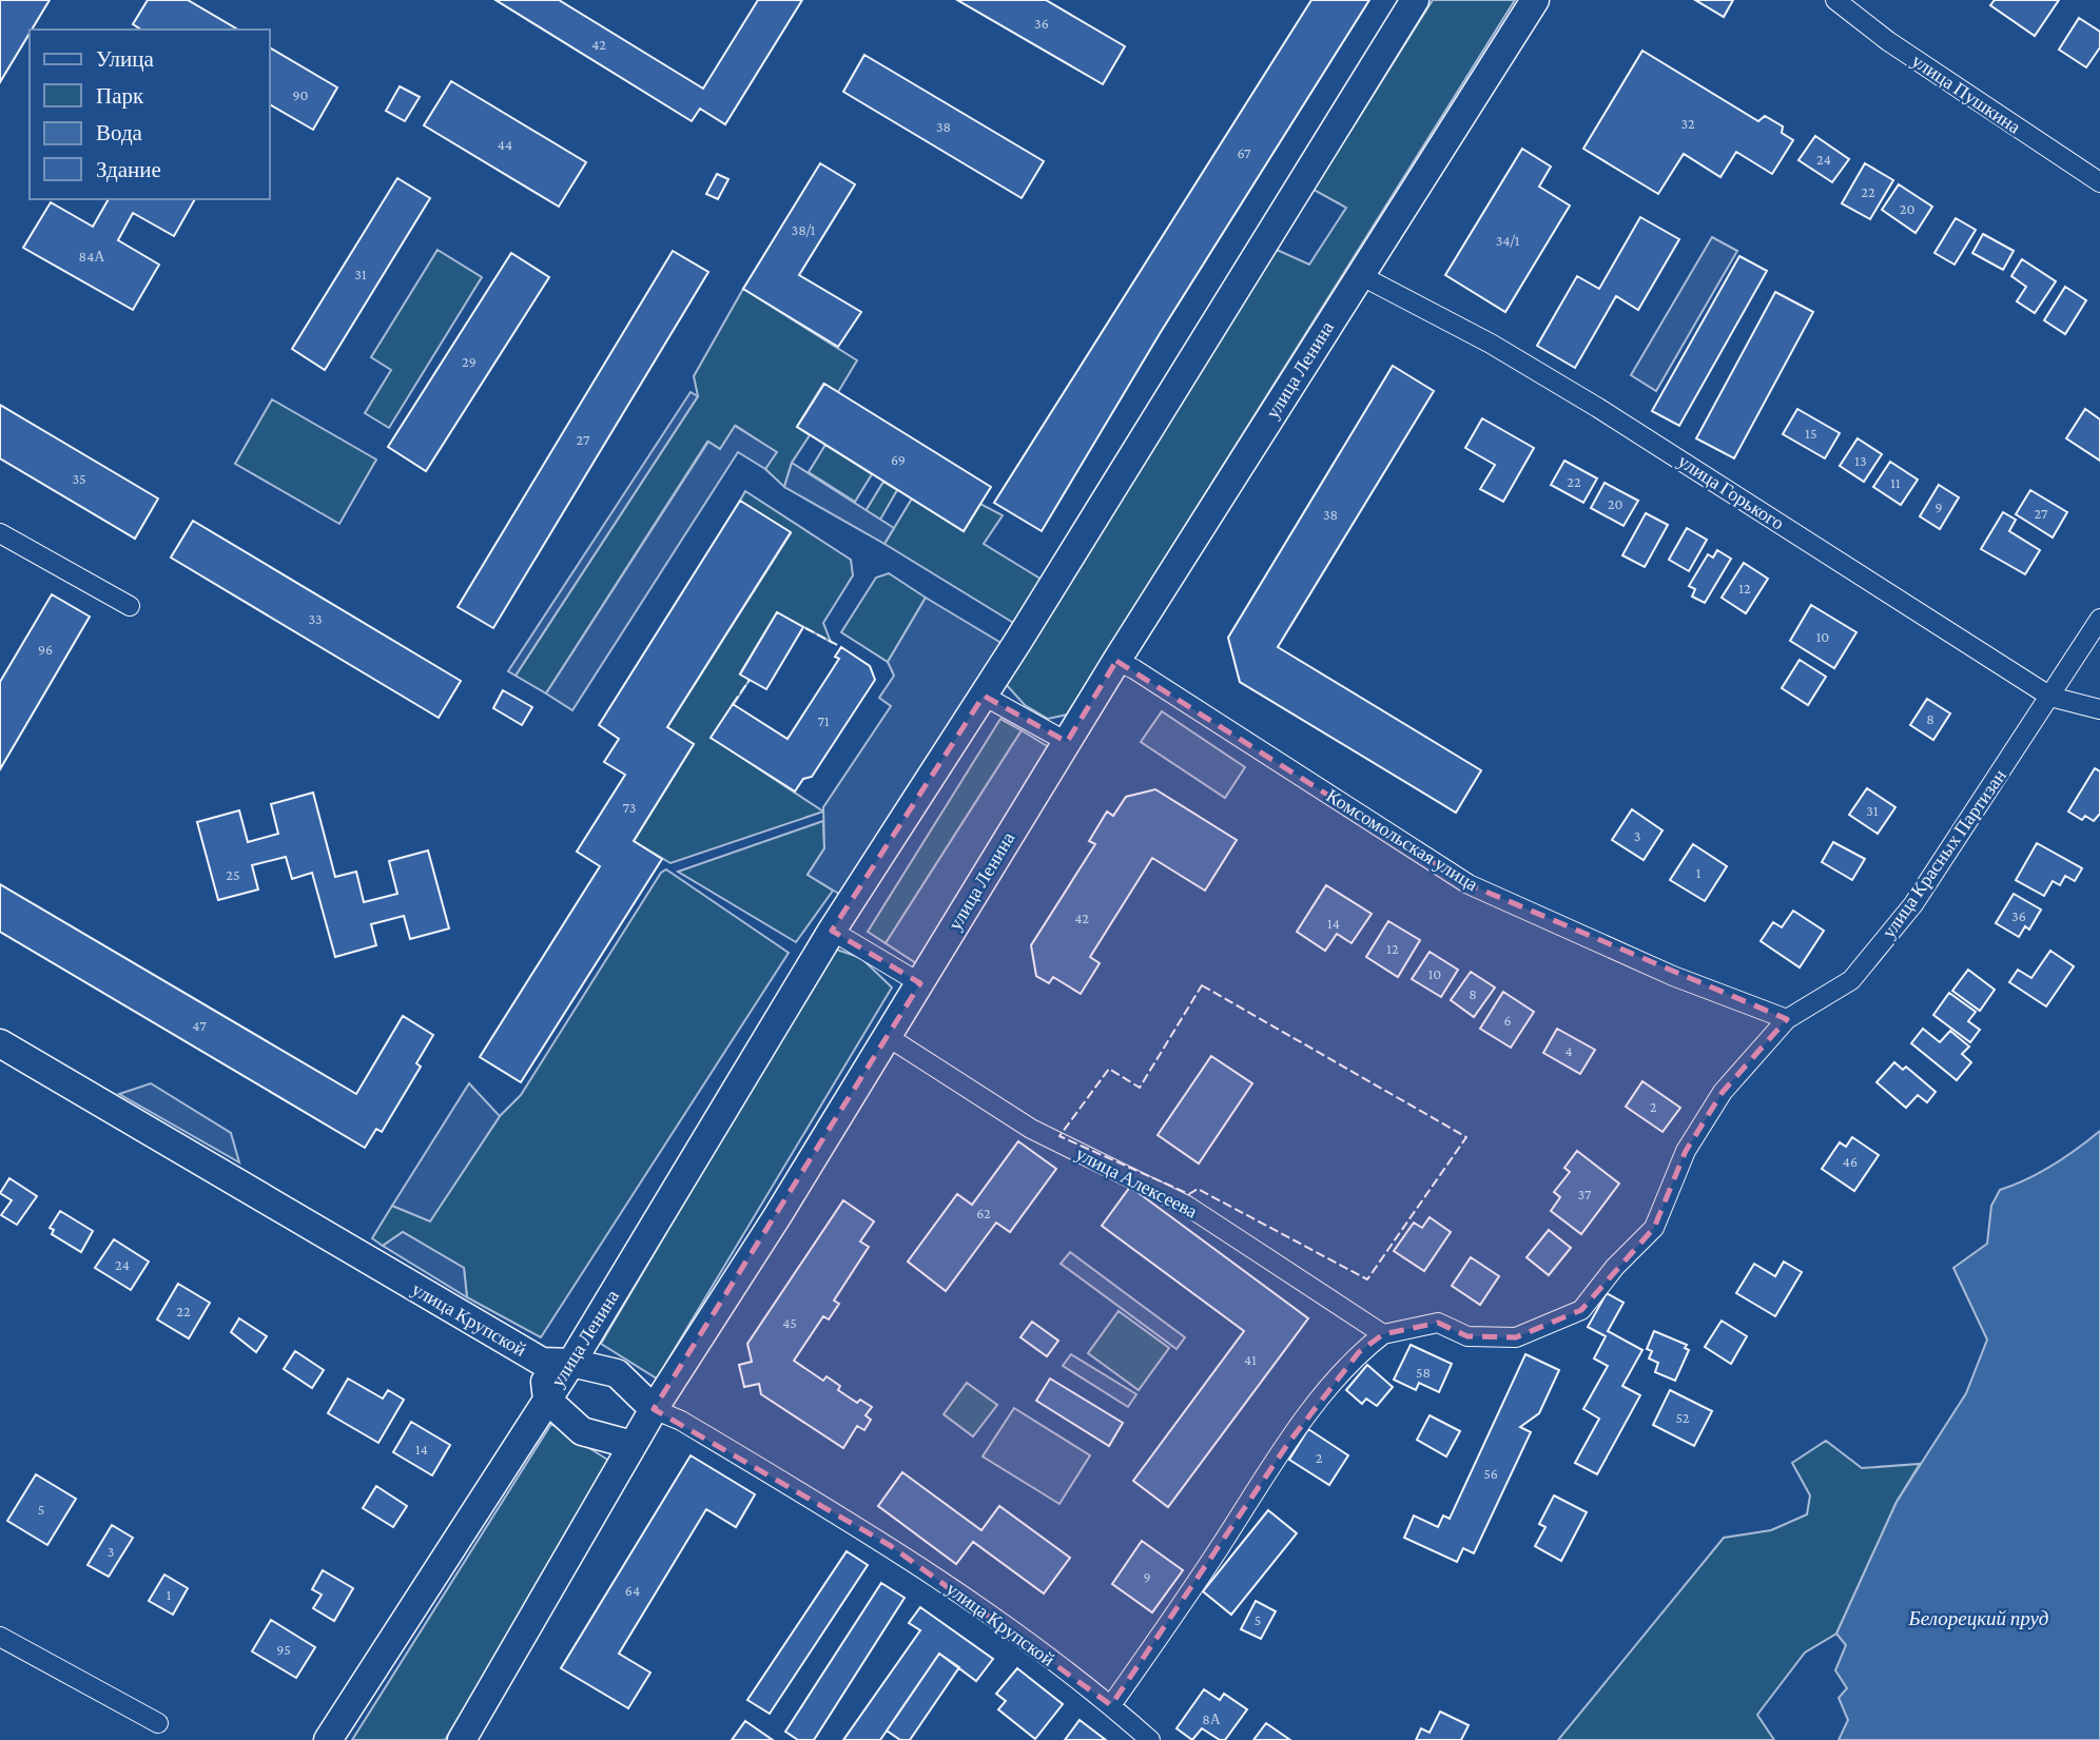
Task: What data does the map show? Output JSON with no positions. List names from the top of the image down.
{
  "streets": {
    "main road": ["улица Ленина", "улица Крупской"],
    "street": [
      "улица Пушкина",
      "улица Горького",
      "Комсомольская улица",
      "улица Красных Партизан",
      "улица Алексеева"
    ]
  },
  "crossings": [
    ["улица Ленина", "улица Горького"],
    ["улица Ленина", "Комсомольская улица"],
    ["улица Ленина", "улица Алексеева"],
    ["улица Ленина", "улица Крупской"],
    ["улица Горького", "улица Красных Партизан"],
    ["Комсомольская улица", "улица Красных Партизан"],
    ["улица Красных Партизан", "улица Алексеева"]
  ],
  "water": ["Белорецкий пруд"],
  "house_numbers": [
    "36",
    "42",
    "90",
    "32",
    "38",
    "44",
    "67",
    "24",
    "22",
    "20",
    "38/1",
    "34/1",
    "84А",
    "31",
    "29",
    "15",
    "27",
    "69",
    "13",
    "35",
    "22",
    "11",
    "20",
    "9",
    "27",
    "38",
    "12",
    "33",
    "10",
    "96",
    "8",
    "71",
    "73",
    "31",
    "3",
    "1",
    "25",
    "36",
    "42",
    "14",
    "12",
    "10",
    "8",
    "6",
    "47",
    "4",
    "2",
    "46",
    "37",
    "62",
    "24",
    "22",
    "45",
    "41",
    "58",
    "52",
    "14",
    "2",
    "56",
    "5",
    "3",
    "9",
    "64",
    "1",
    "5",
    "95",
    "8А"
  ],
  "legend": [
    "Улица",
    "Парк",
    "Вода",
    "Здание"
  ]
}
